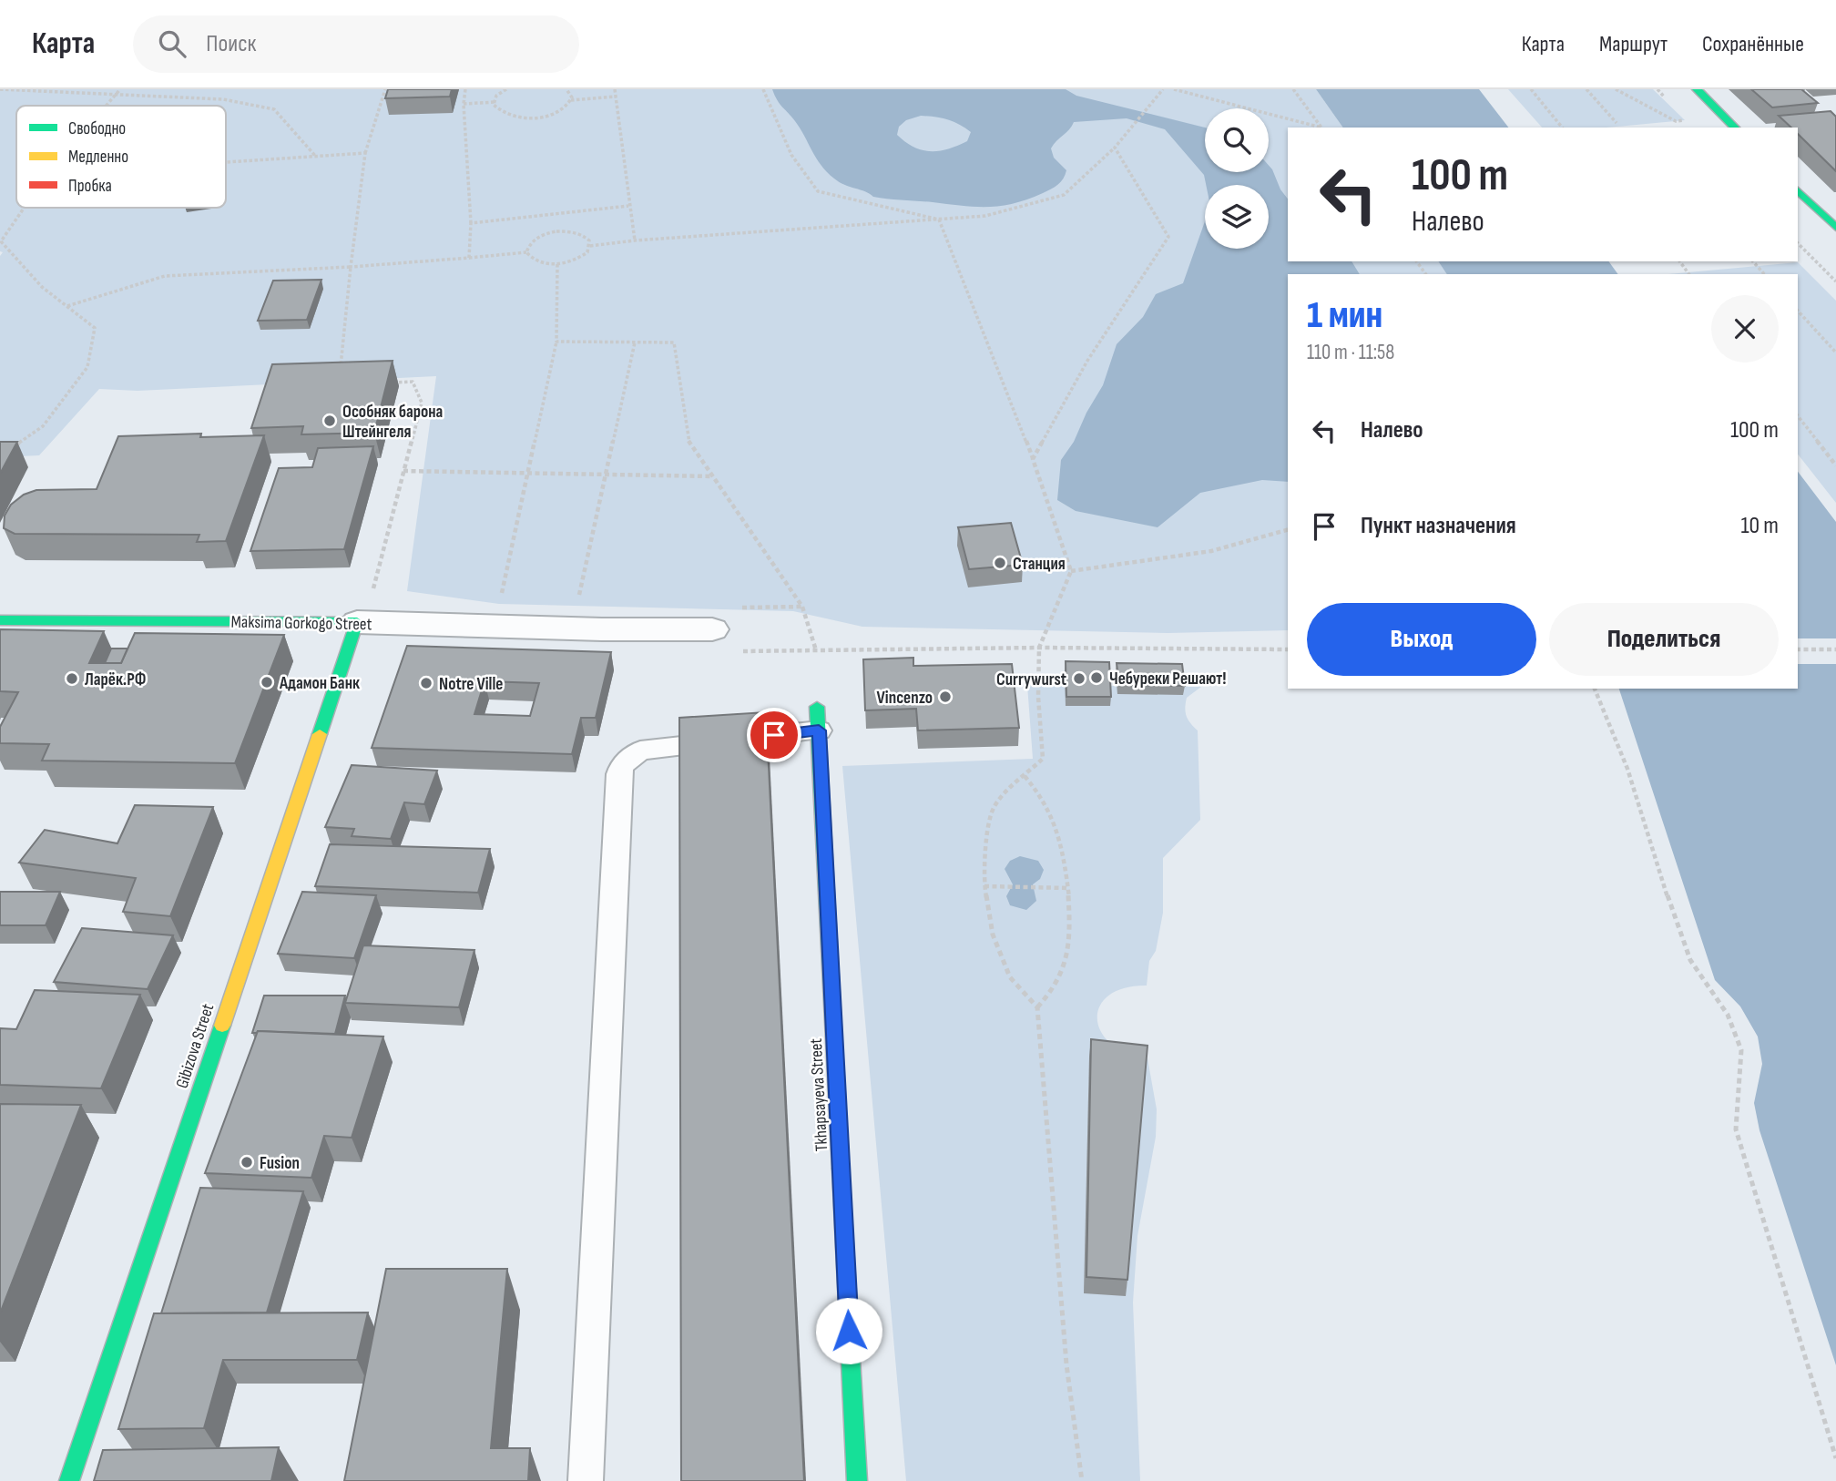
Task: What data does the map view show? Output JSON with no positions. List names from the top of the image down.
{
  "streets": {
    "street": ["Maksima Gorkogo Street", "Gibizova Street", "Tkhapsayeva Street"]
  },
  "crossings": [
    ["Maksima Gorkogo Street", "Gibizova Street"]
  ],
  "places": [
    "Особняк барона Штейнгеля",
    "Станция",
    "Чебуреки Решают!",
    "Ларёк.РФ",
    "Currywurst",
    "Адамон Банк",
    "Notre Ville",
    "Vincenzo",
    "Fusion"
  ],
  "legend": ["Свободно", "Медленно", "Пробка"],
  "page": {
    "header": "Карта",
    "search": "Поиск",
    "nav": ["Карта", "Маршрут", "Сохранённые"],
    "turn": ["100 m", "Налево"],
    "heading": ["1 мин", "110 m · 11:58"],
    "list": [
      {
        "name": "Налево",
        "value": "100 m"
      },
      {
        "name": "Пункт назначения",
        "value": "10 m"
      }
    ],
    "buttons": ["Выход", "Поделиться"]
  }
}
